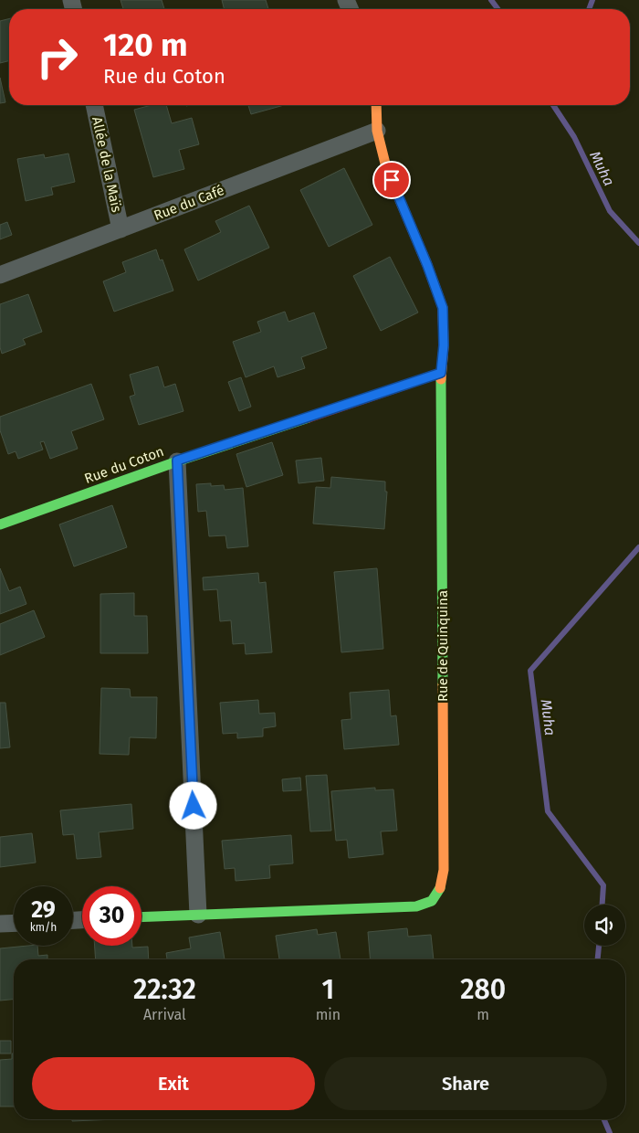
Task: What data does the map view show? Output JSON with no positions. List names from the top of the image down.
{
  "streets": {
    "street": [
      "Allée de la Maïs",
      "Rue du Café",
      "Rue du Coton",
      "Rue de Quinquina"
    ]
  },
  "crossings": [
    ["Allée de la Maïs", "Rue du Café"],
    ["Rue du Café", "Rue de Quinquina"],
    ["Rue du Coton", "Rue de Quinquina"]
  ],
  "water": ["Muha"],
  "page": {
    "turn": ["120 m", "Rue du Coton"],
    "speed": "29 km/h",
    "limit": "30",
    "eta": [
      "22:32",
      "Arrival",
      "1",
      "min",
      "280",
      "m"
    ],
    "buttons": ["Exit", "Share"]
  }
}
